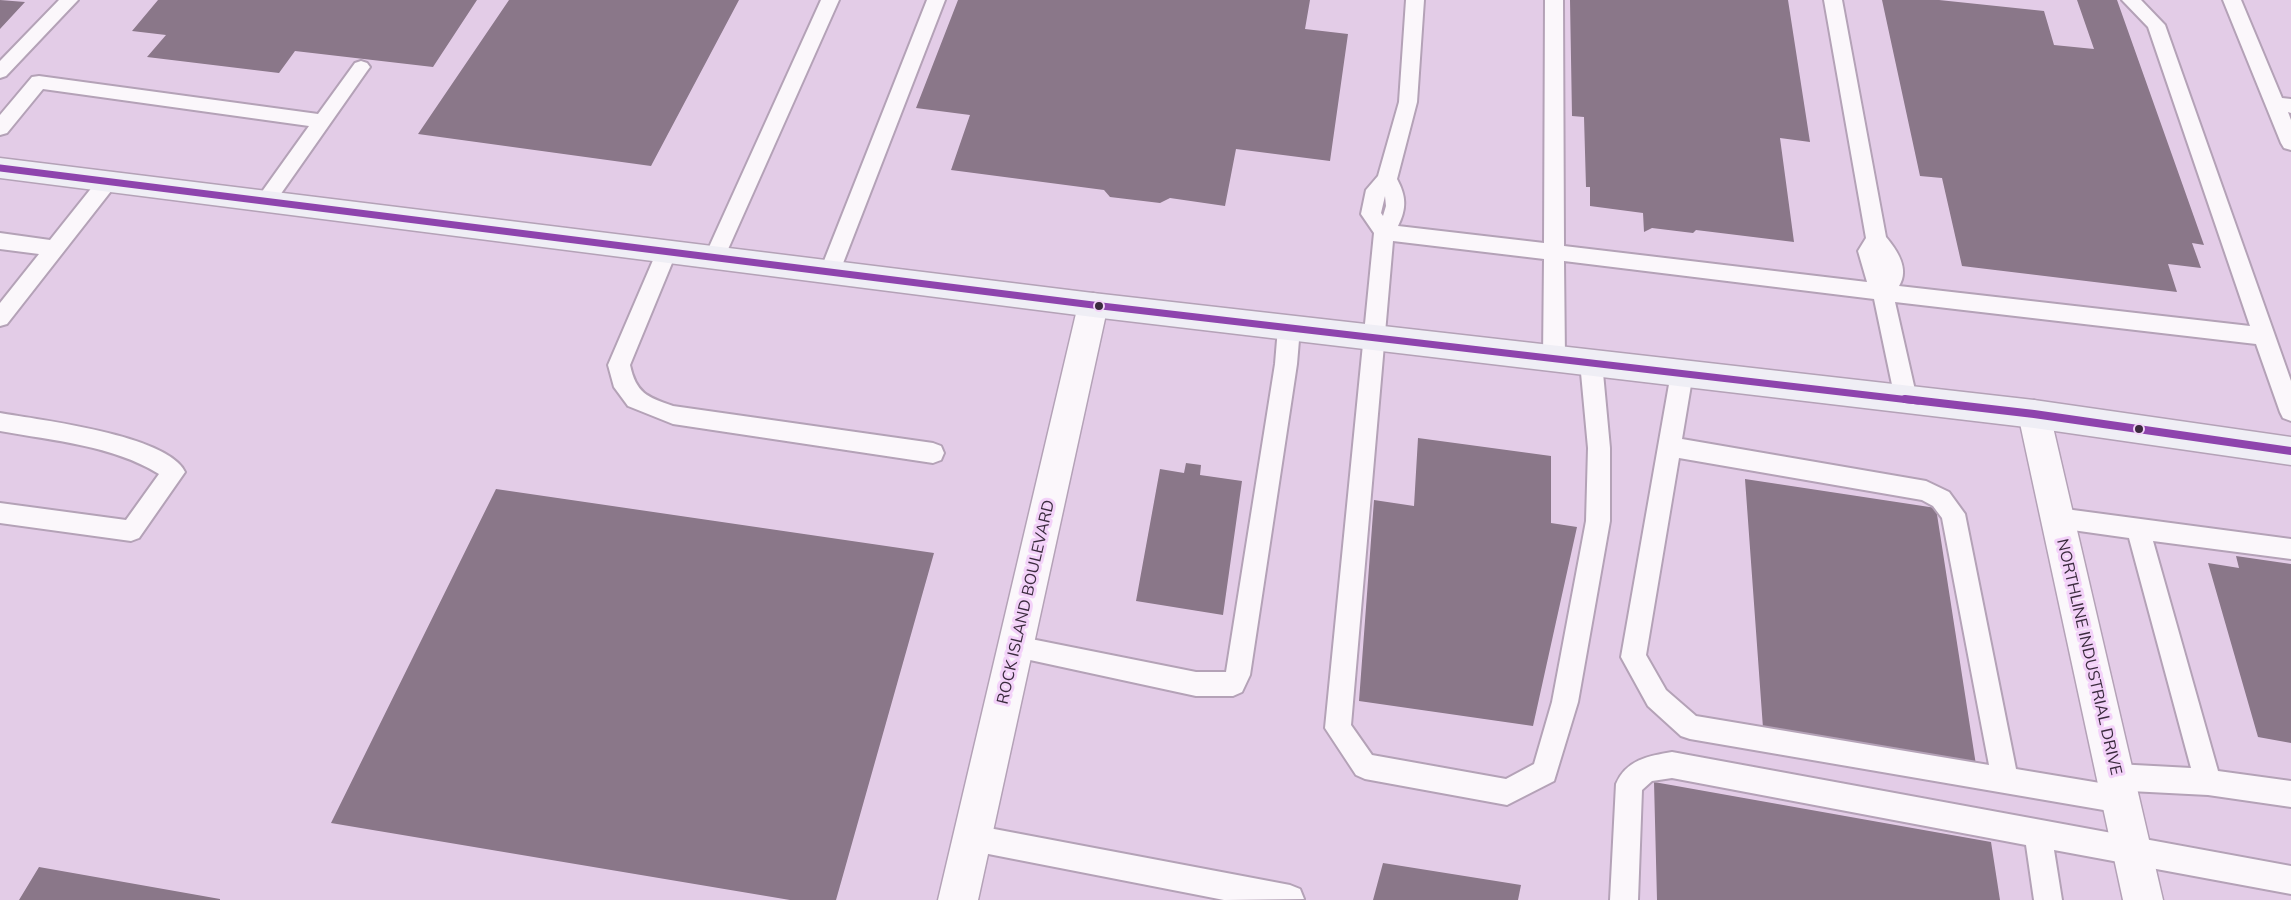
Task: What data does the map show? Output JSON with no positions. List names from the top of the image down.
{
  "streets": {
    "street": ["ROCK ISLAND BOULEVARD", "NORTHLINE INDUSTRIAL DRIVE"]
  }
}
